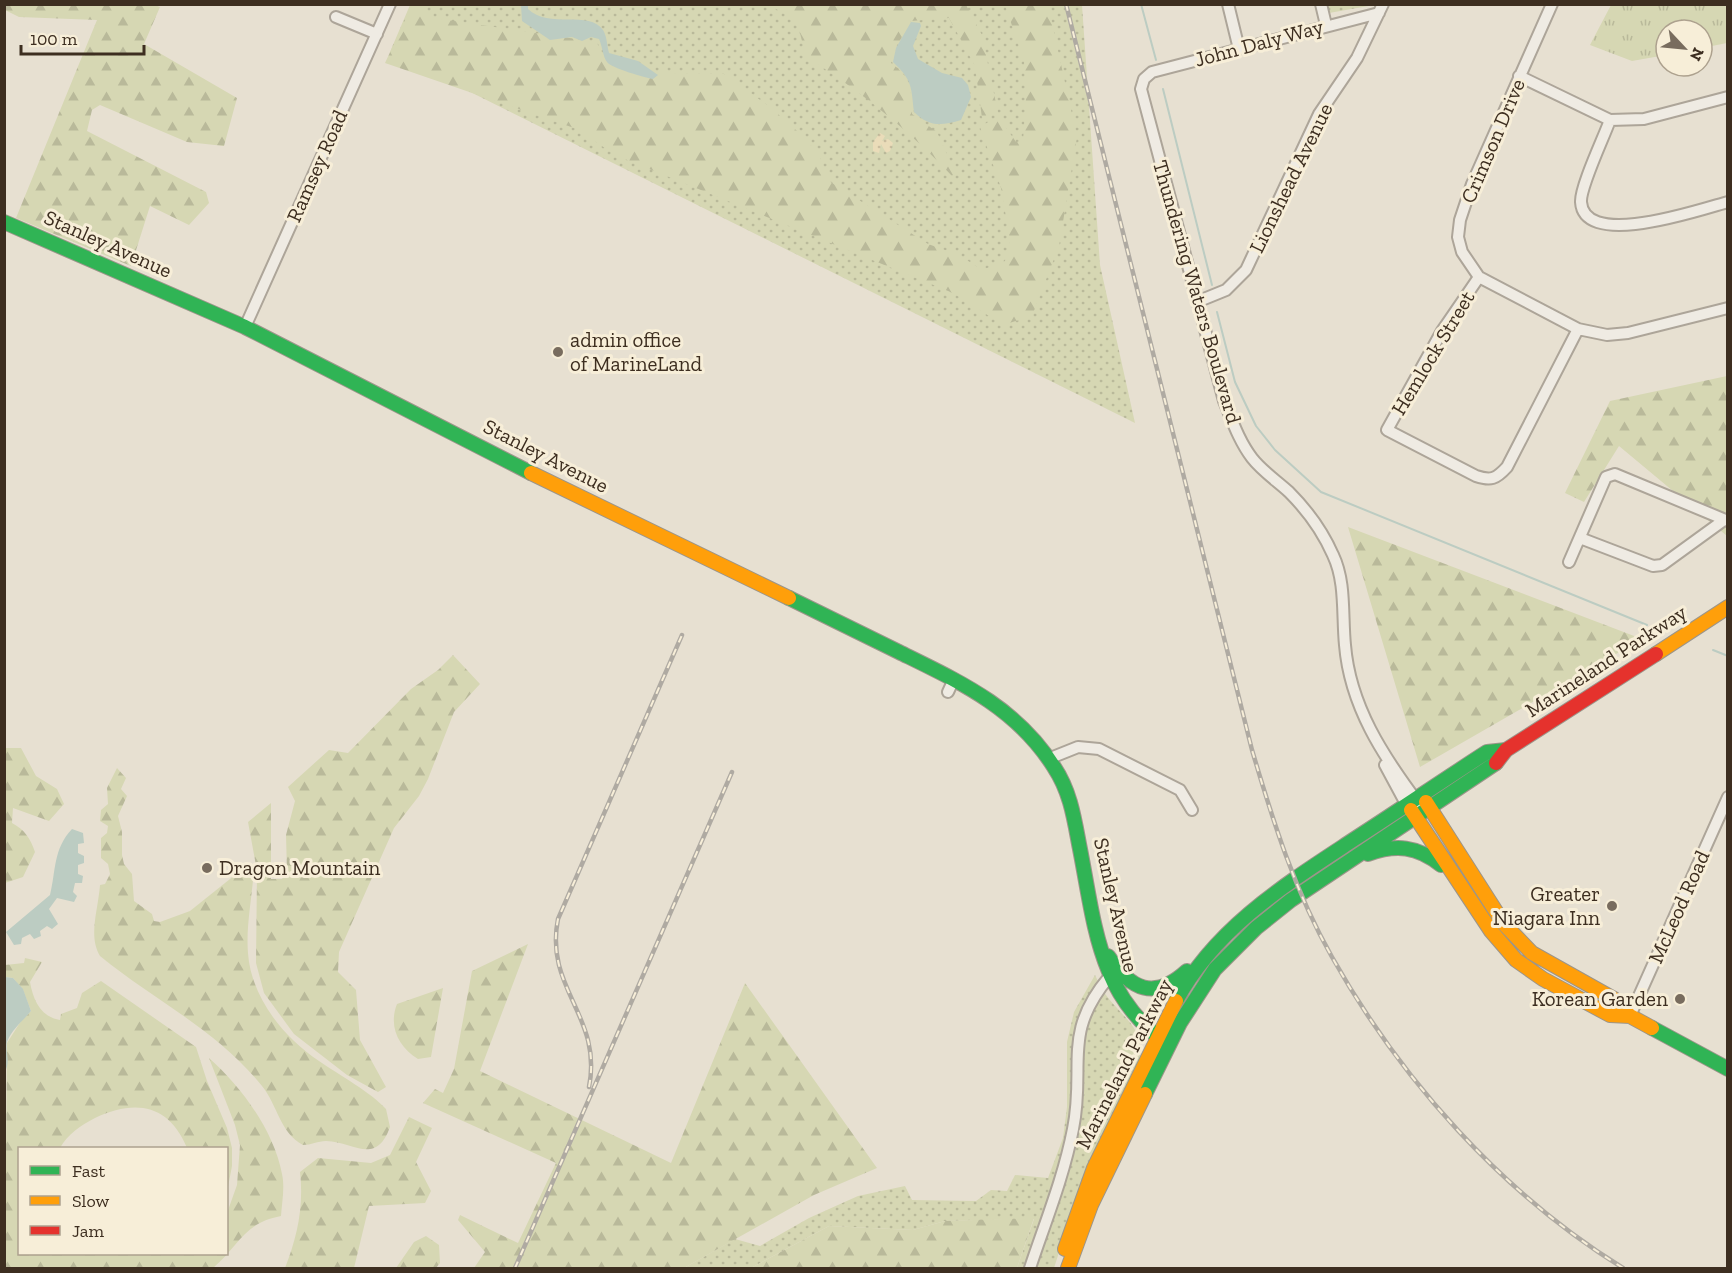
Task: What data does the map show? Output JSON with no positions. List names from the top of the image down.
{
  "streets": {
    "main road": ["Stanley Avenue", "Marineland Parkway"],
    "street": [
      "John Daly Way",
      "Crimson Drive",
      "Ramsey Road",
      "Lionshead Avenue",
      "Thundering Waters Boulevard",
      "Hemlock Street",
      "McLeod Road"
    ]
  },
  "crossings": [
    ["John Daly Way", "Lionshead Avenue"],
    ["John Daly Way", "Thundering Waters Boulevard"],
    ["Crimson Drive", "Hemlock Street"],
    ["Ramsey Road", "Stanley Avenue"],
    ["Lionshead Avenue", "Thundering Waters Boulevard"],
    ["Stanley Avenue", "Marineland Parkway"],
    ["Thundering Waters Boulevard", "Marineland Parkway"]
  ],
  "places": [
    "admin office of MarineLand",
    "Dragon Mountain",
    "Greater Niagara Inn",
    "Korean Garden"
  ],
  "legend": ["Fast", "Slow", "Jam"],
  "scale_bar": "100 m",
  "north": "bottom right"
}
